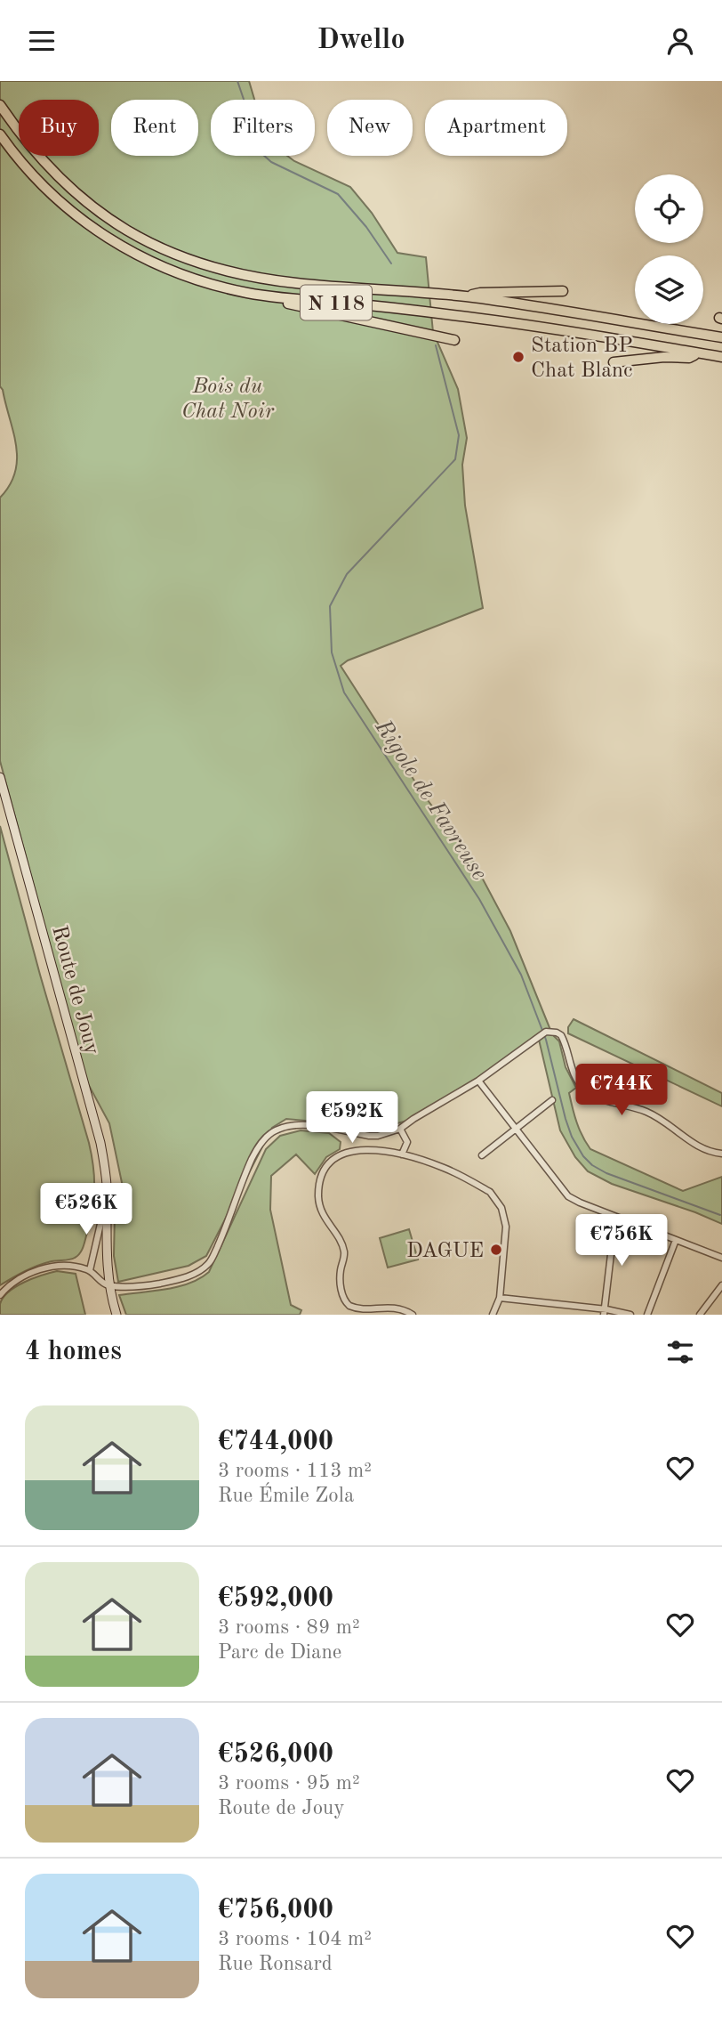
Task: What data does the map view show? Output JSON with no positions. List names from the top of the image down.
{
  "streets": {
    "highway": ["N 118"],
    "main road": ["Route de Jouy"]
  },
  "water": ["Rigole de Favreuse"],
  "parks": ["Bois du Chat Noir"],
  "places": ["Station BP Chat Blanc", "DAGUE"],
  "page": {
    "header": "Dwello",
    "chip": [
      "Buy",
      "Rent",
      "Filters",
      "New",
      "Apartment"
    ],
    "price": [
      "€744K",
      "€592K",
      "€526K",
      "€756K"
    ],
    "heading": "4 homes",
    "list": [
      {
        "name": "€744,000",
        "note": "3 rooms · 113 m² · Rue Émile Zola"
      },
      {
        "name": "€592,000",
        "note": "3 rooms · 89 m² · Parc de Diane"
      },
      {
        "name": "€526,000",
        "note": "3 rooms · 95 m² · Route de Jouy"
      },
      {
        "name": "€756,000",
        "note": "3 rooms · 104 m² · Rue Ronsard"
      }
    ]
  }
}
